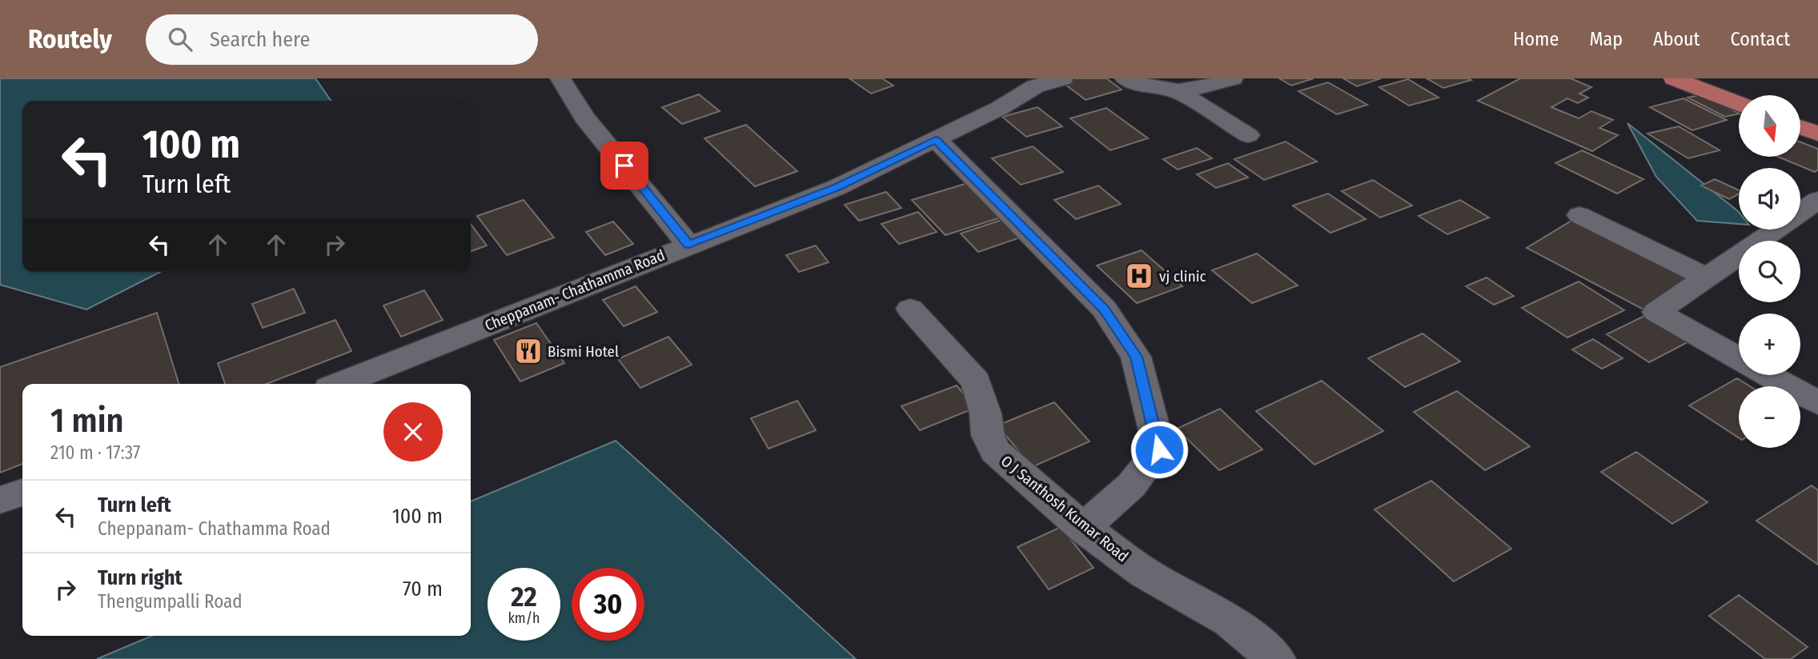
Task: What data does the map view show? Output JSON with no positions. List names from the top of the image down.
{
  "streets": {
    "street": ["Cheppanam- Chathamma Road", "O J Santhosh Kumar Road"]
  },
  "places": {
    "hospital": ["vj clinic"],
    "restaurant": ["Bismi Hotel"]
  },
  "north": "bottom",
  "page": {
    "header": "Routely",
    "search": "Search here",
    "nav": [
      "Home",
      "Map",
      "About",
      "Contact"
    ],
    "map_buttons": ["+", "−"],
    "turn": ["100 m", "Turn left"],
    "heading": ["1 min", "210 m · 17:37"],
    "list": [
      {
        "name": "Turn left",
        "note": "Cheppanam- Chathamma Road",
        "value": "100 m"
      },
      {
        "name": "Turn right",
        "note": "Thengumpalli Road",
        "value": "70 m"
      }
    ],
    "speed": "22 km/h",
    "limit": "30"
  }
}
